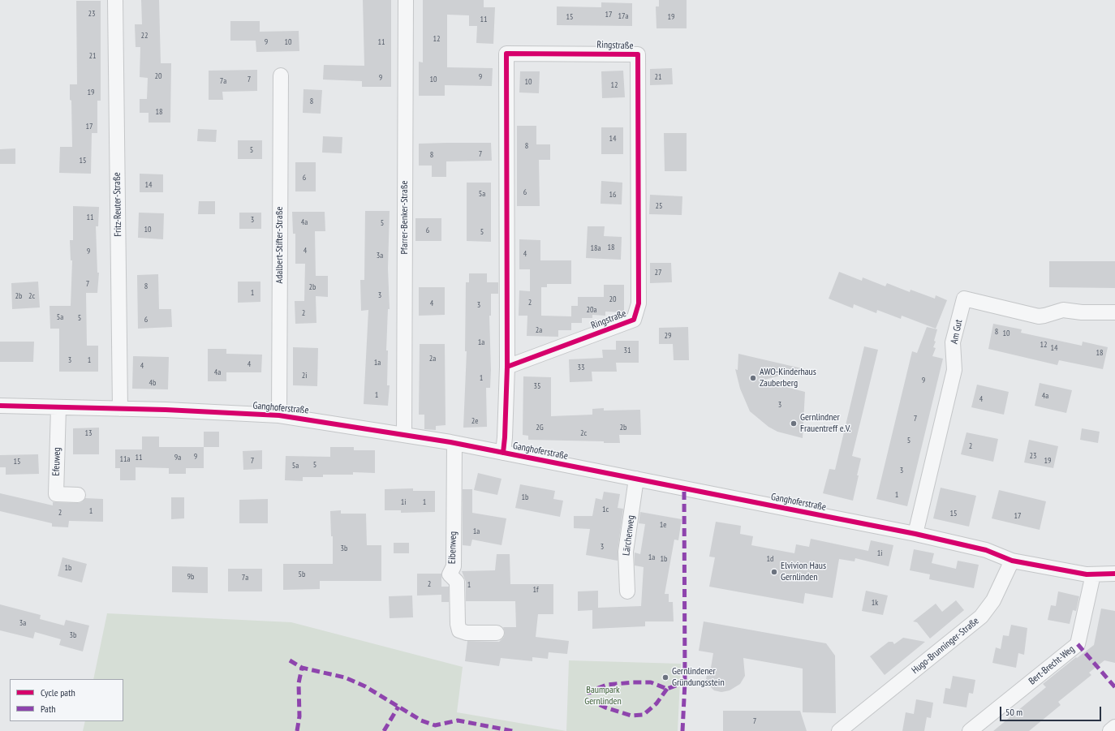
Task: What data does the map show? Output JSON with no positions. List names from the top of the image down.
{
  "streets": {
    "street": [
      "Ringstraße",
      "Fritz-Reuter-Straße",
      "Pfarrer-Benker-Straße",
      "Adalbert-Stifter-Straße",
      "Am Gut",
      "Ganghoferstraße",
      "Efeuweg",
      "Lärchenweg",
      "Eibenweg",
      "Hugo-Brunninger-Straße",
      "Bert-Brecht-Weg"
    ]
  },
  "crossings": [
    ["Ringstraße", "Ganghoferstraße"],
    ["Fritz-Reuter-Straße", "Ganghoferstraße"],
    ["Pfarrer-Benker-Straße", "Ganghoferstraße"],
    ["Adalbert-Stifter-Straße", "Ganghoferstraße"],
    ["Am Gut", "Ganghoferstraße"],
    ["Ganghoferstraße", "Efeuweg"],
    ["Ganghoferstraße", "Lärchenweg"],
    ["Ganghoferstraße", "Eibenweg"],
    ["Ganghoferstraße", "Hugo-Brunninger-Straße"]
  ],
  "parks": ["Baumpark Gernlinden"],
  "places": [
    "AWO-Kinderhaus Zauberberg",
    "Gernlindner Frauentreff e.V.",
    "Elvivion Haus Gernlinden",
    "Gernlindener Gründungsstein"
  ],
  "house_numbers": [
    "23",
    "17",
    "17a",
    "15",
    "19",
    "11",
    "22",
    "12",
    "9",
    "10",
    "11",
    "21",
    "20",
    "9",
    "21",
    "9",
    "7",
    "10",
    "7a",
    "10",
    "12",
    "19",
    "8",
    "18",
    "17",
    "14",
    "8",
    "5",
    "7",
    "8",
    "15",
    "6",
    "14",
    "6",
    "5a",
    "16",
    "25",
    "11",
    "3",
    "4a",
    "5",
    "10",
    "6",
    "5",
    "18",
    "18a",
    "4",
    "9",
    "4",
    "3a",
    "27",
    "7",
    "8",
    "2b",
    "1",
    "3",
    "2b",
    "2c",
    "20",
    "2",
    "4",
    "3",
    "20a",
    "2",
    "5a",
    "5",
    "6",
    "2a",
    "8",
    "10",
    "29",
    "1a",
    "12",
    "14",
    "31",
    "18",
    "2a",
    "3",
    "1",
    "1a",
    "4",
    "4",
    "33",
    "4a",
    "2i",
    "1",
    "9",
    "4b",
    "35",
    "1",
    "4a",
    "4",
    "3",
    "7",
    "2e",
    "2G",
    "2b",
    "13",
    "2c",
    "5",
    "2",
    "23",
    "9",
    "11",
    "9a",
    "11a",
    "7",
    "19",
    "15",
    "5",
    "5a",
    "3",
    "1",
    "1b",
    "1i",
    "1",
    "1c",
    "1",
    "2",
    "15",
    "17",
    "1e",
    "1a",
    "3",
    "3b",
    "1i",
    "1a",
    "1b",
    "1d",
    "1b",
    "5b",
    "9b",
    "7a",
    "2",
    "1",
    "1f",
    "1k",
    "3a",
    "3b",
    "7"
  ],
  "legend": ["Cycle path", "Path"],
  "scale_bar": "50 m"
}
